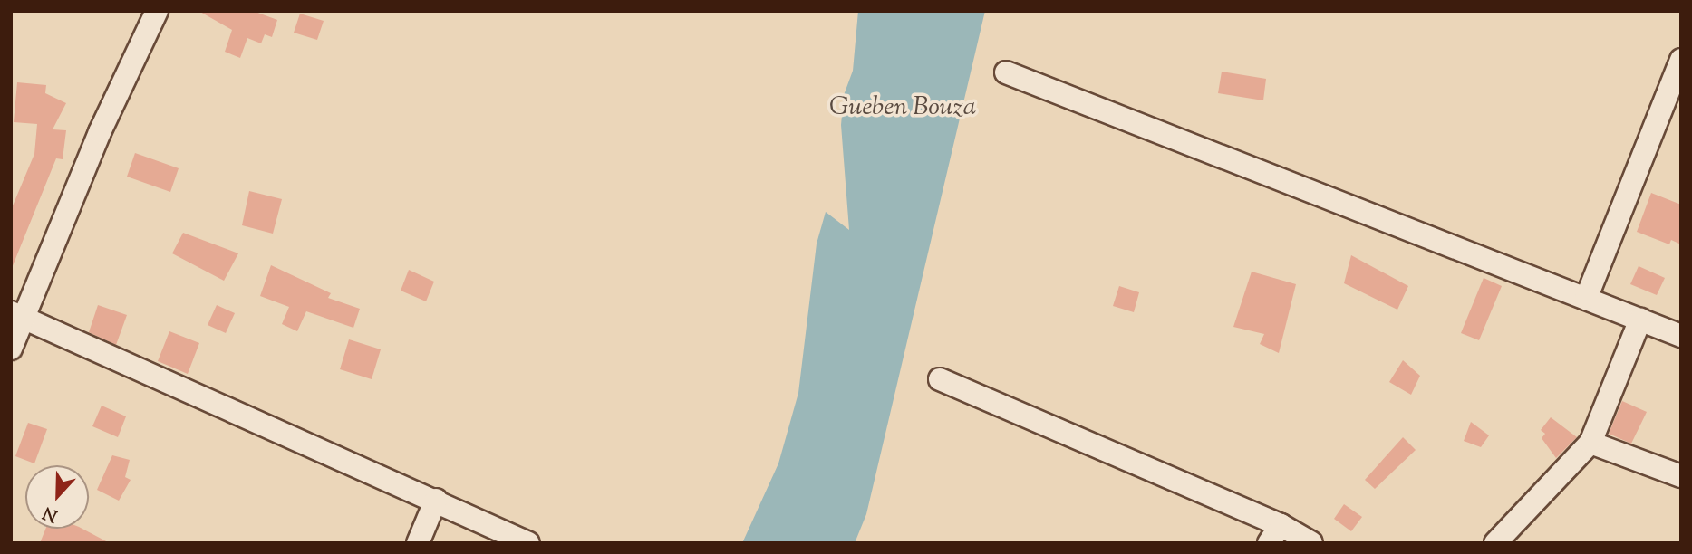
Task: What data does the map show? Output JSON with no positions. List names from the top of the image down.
{
  "water": ["Gueben Bouza"],
  "north": "bottom"
}
